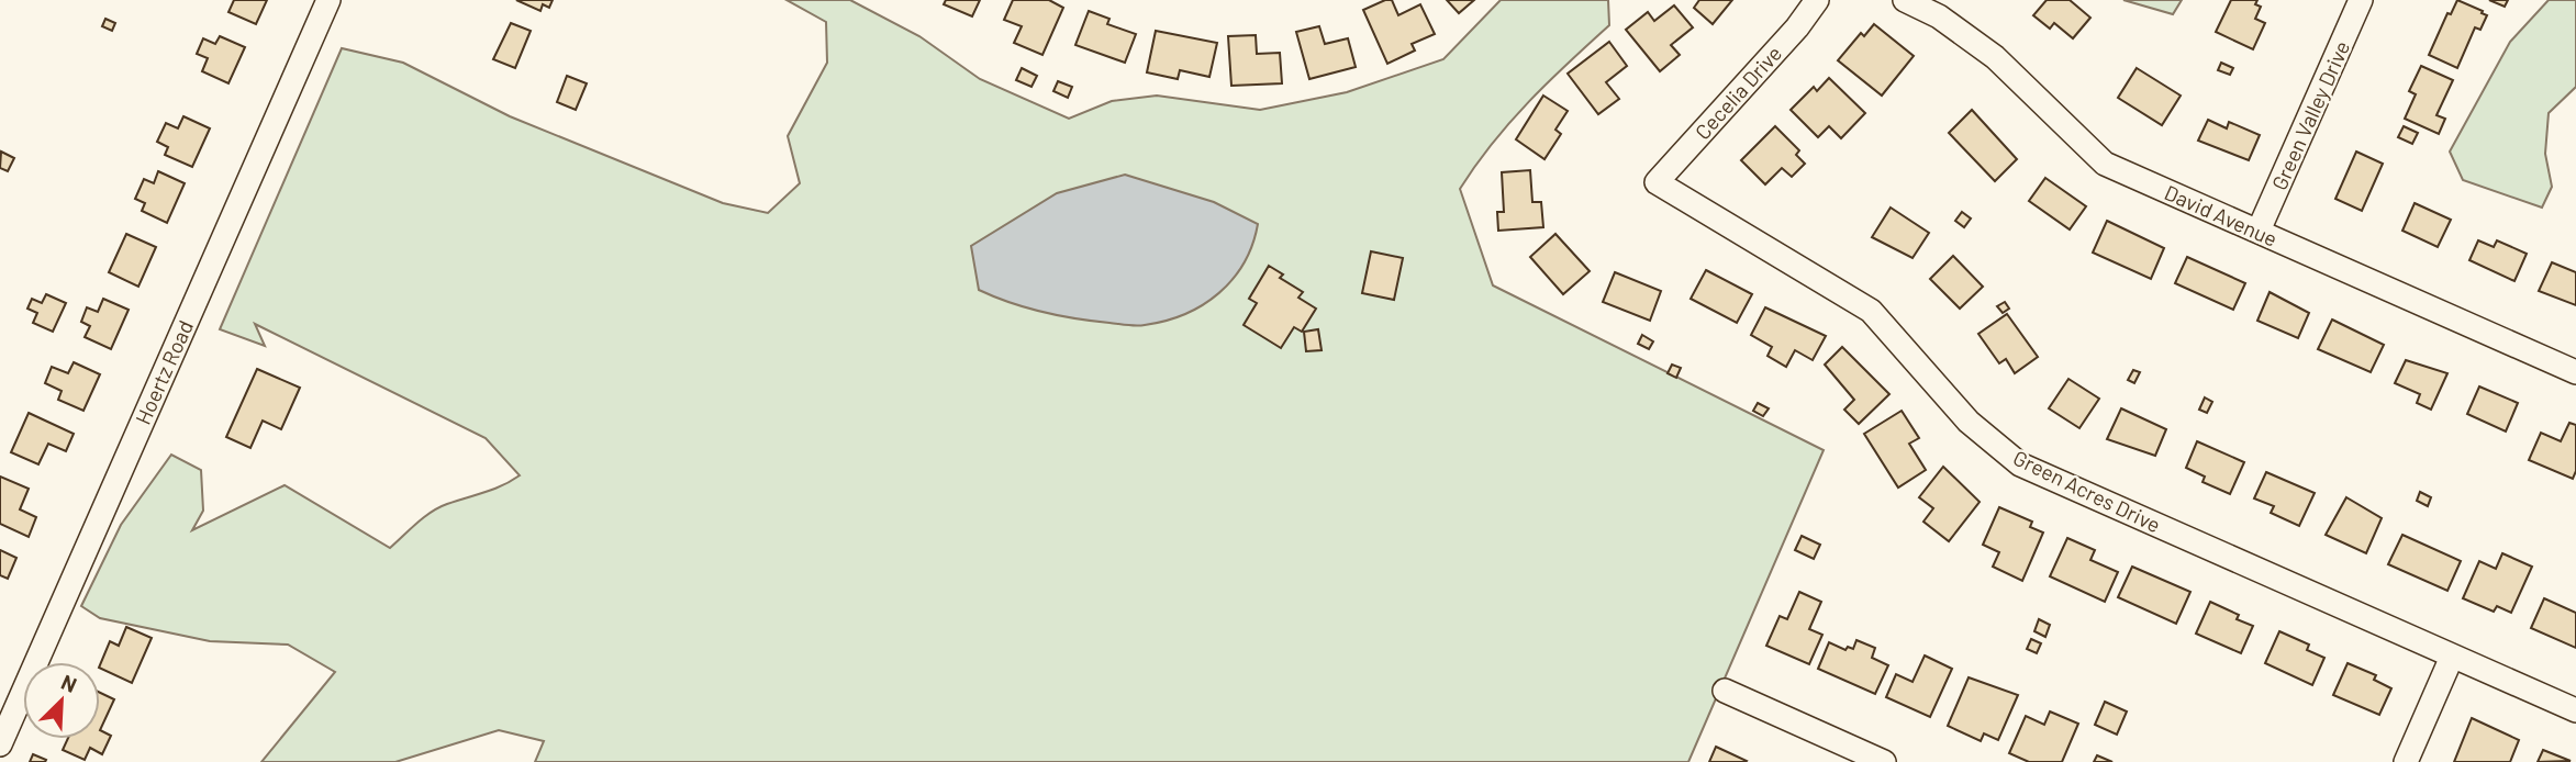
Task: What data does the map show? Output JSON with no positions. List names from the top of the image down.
{
  "streets": {
    "street": [
      "Cecelia Drive",
      "Green Valley Drive",
      "David Avenue",
      "Hoertz Road",
      "Green Acres Drive"
    ]
  },
  "crossings": [
    ["Cecelia Drive", "Green Acres Drive"],
    ["Green Valley Drive", "David Avenue"]
  ],
  "north": "top right"
}
